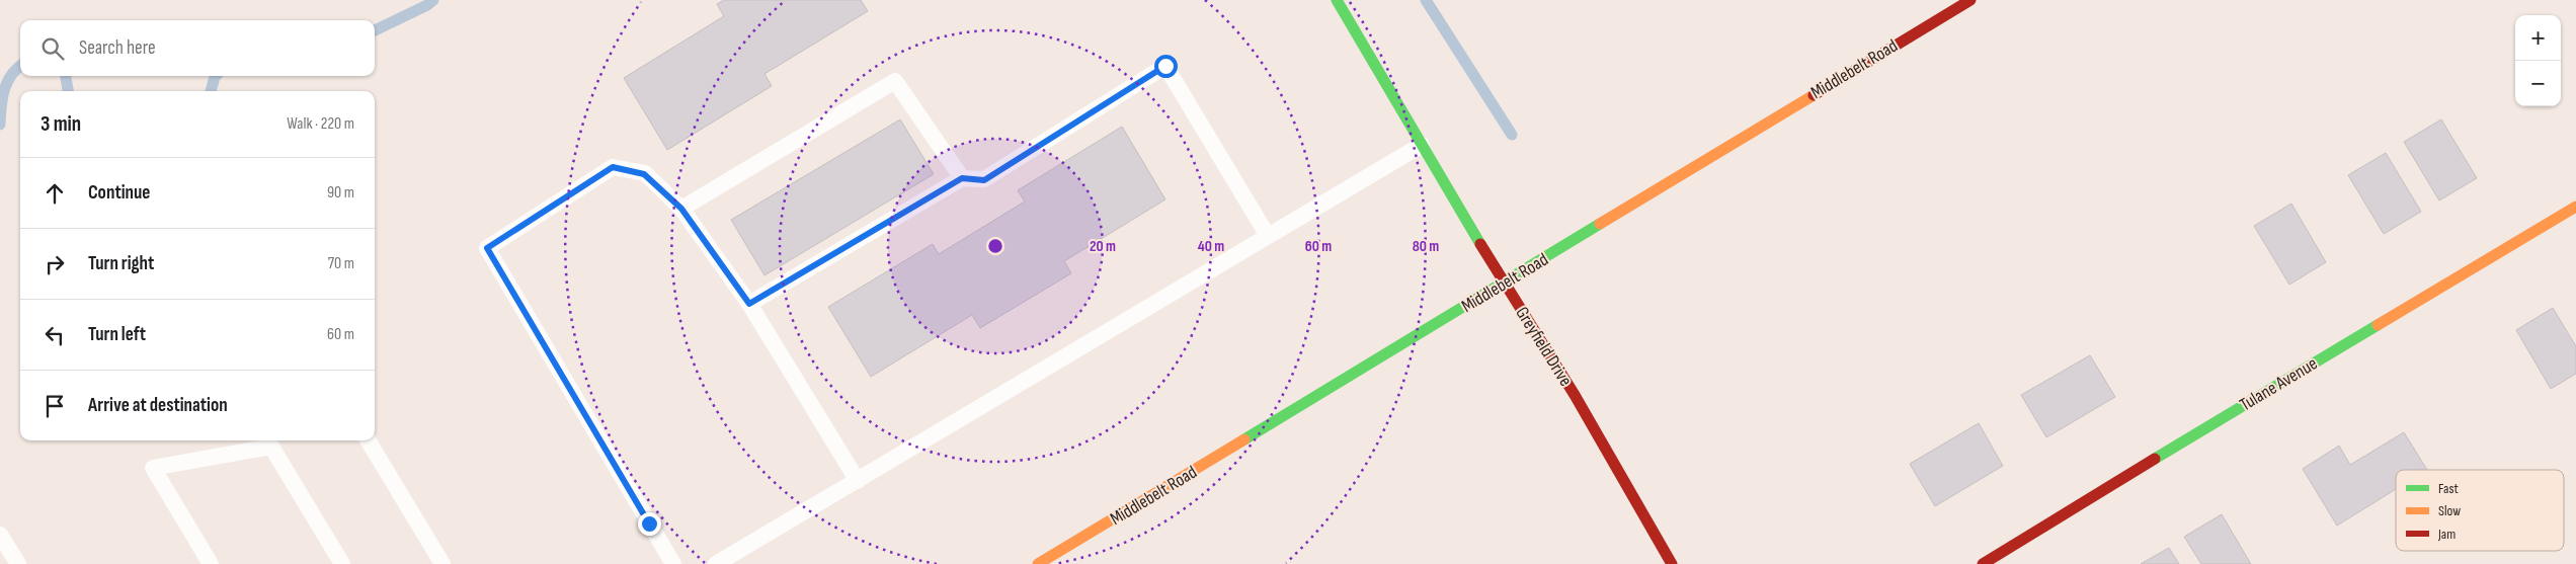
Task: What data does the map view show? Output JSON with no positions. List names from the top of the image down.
{
  "streets": {
    "street": ["Middlebelt Road", "Greyfield Drive", "Tulane Avenue"]
  },
  "crossings": [
    ["Middlebelt Road", "Greyfield Drive"]
  ],
  "legend": ["Fast", "Slow", "Jam"],
  "page": {
    "map_buttons": ["+", "−"],
    "search": "Search here",
    "heading": ["3 min", "Walk · 220 m"],
    "list": [
      ["Continue", "90 m"],
      ["Turn right", "70 m"],
      ["Turn left", "60 m"],
      "Arrive at destination"
    ]
  },
  "rings": [
    "20 m",
    "40 m",
    "60 m",
    "80 m"
  ]
}
